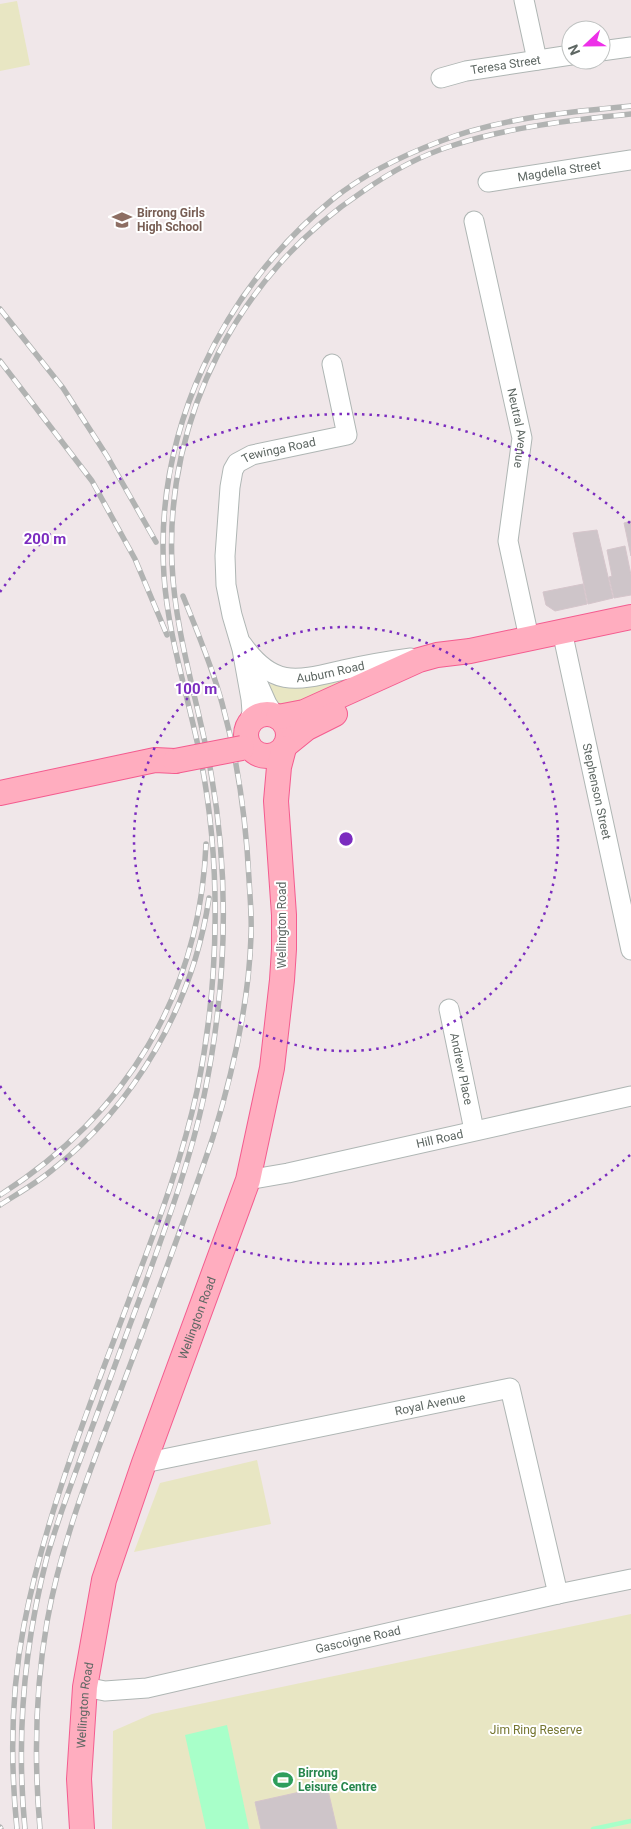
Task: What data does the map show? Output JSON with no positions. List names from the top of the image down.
{
  "streets": {
    "main road": ["Auburn Road", "Wellington Road"],
    "street": [
      "Teresa Street",
      "Magdella Street",
      "Neutral Avenue",
      "Tewinga Road",
      "Stephenson Street",
      "Andrew Place",
      "Hill Road",
      "Royal Avenue",
      "Gascoigne Road"
    ]
  },
  "crossings": [
    ["Neutral Avenue", "Auburn Road"],
    ["Tewinga Road", "Auburn Road"],
    ["Tewinga Road", "Wellington Road"],
    ["Auburn Road", "Stephenson Street"],
    ["Auburn Road", "Wellington Road"],
    ["Wellington Road", "Hill Road"],
    ["Wellington Road", "Royal Avenue"],
    ["Wellington Road", "Gascoigne Road"],
    ["Andrew Place", "Hill Road"],
    ["Royal Avenue", "Gascoigne Road"]
  ],
  "parks": ["Jim Ring Reserve"],
  "places": {
    "school or university": ["Birrong Girls High School"],
    "sports": ["Birrong Leisure Centre"]
  },
  "north": "left",
  "rings": ["200 m", "100 m"]
}
